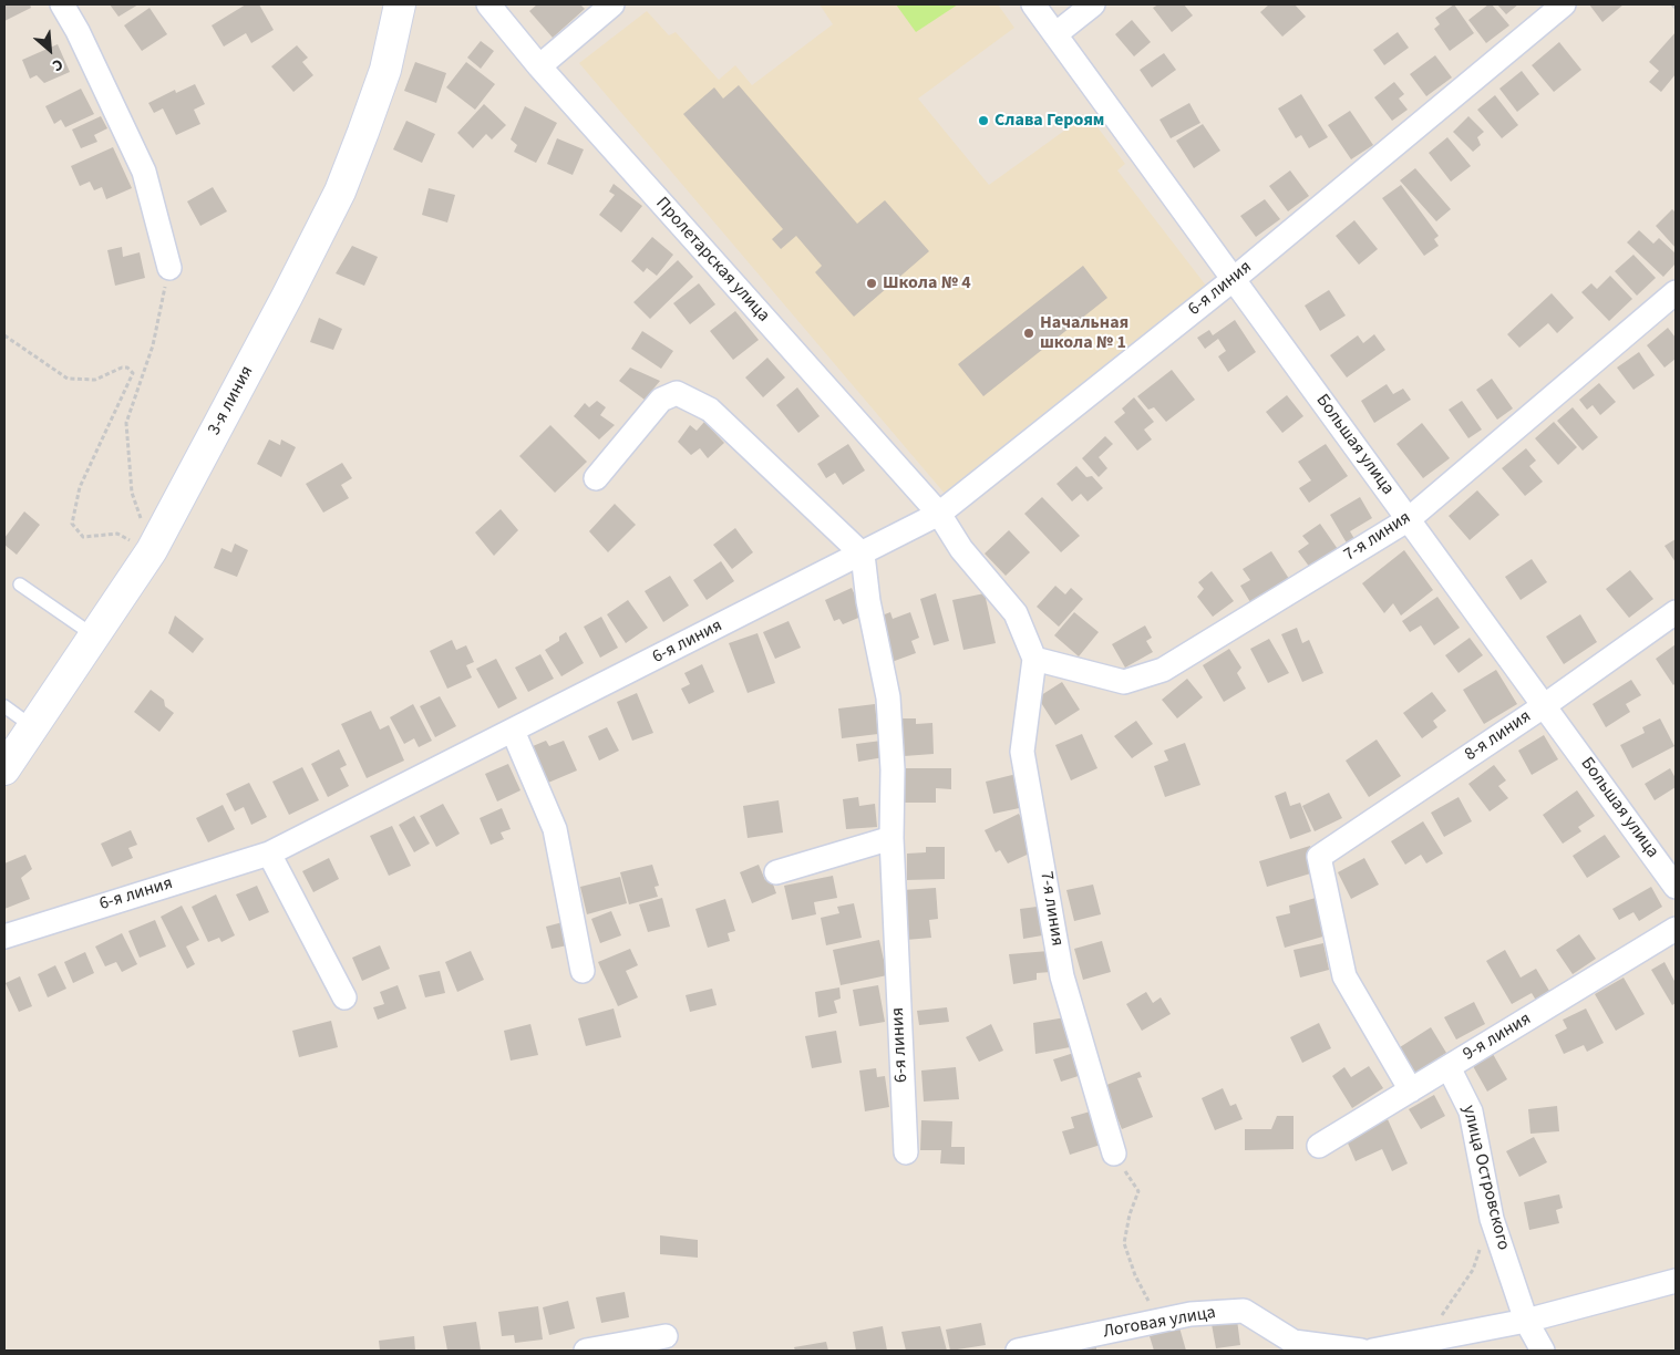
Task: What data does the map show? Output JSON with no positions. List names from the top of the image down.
{
  "streets": {
    "main road": ["3-я линия"],
    "street": [
      "Пролетарская улица",
      "6-я линия",
      "Большая улица",
      "7-я линия",
      "8-я линия",
      "9-я линия",
      "улица Островского",
      "Логовая улица"
    ]
  },
  "crossings": [
    ["Пролетарская улица", "6-я линия"],
    ["Пролетарская улица", "7-я линия"],
    ["6-я линия", "Большая улица"],
    ["6-я линия", "7-я линия"],
    ["Большая улица", "7-я линия"],
    ["Большая улица", "8-я линия"],
    ["8-я линия", "9-я линия"],
    ["9-я линия", "улица Островского"]
  ],
  "places": ["Слава Героям", "Школа № 4", "Начальная школа № 1"],
  "north": "bottom right"
}
